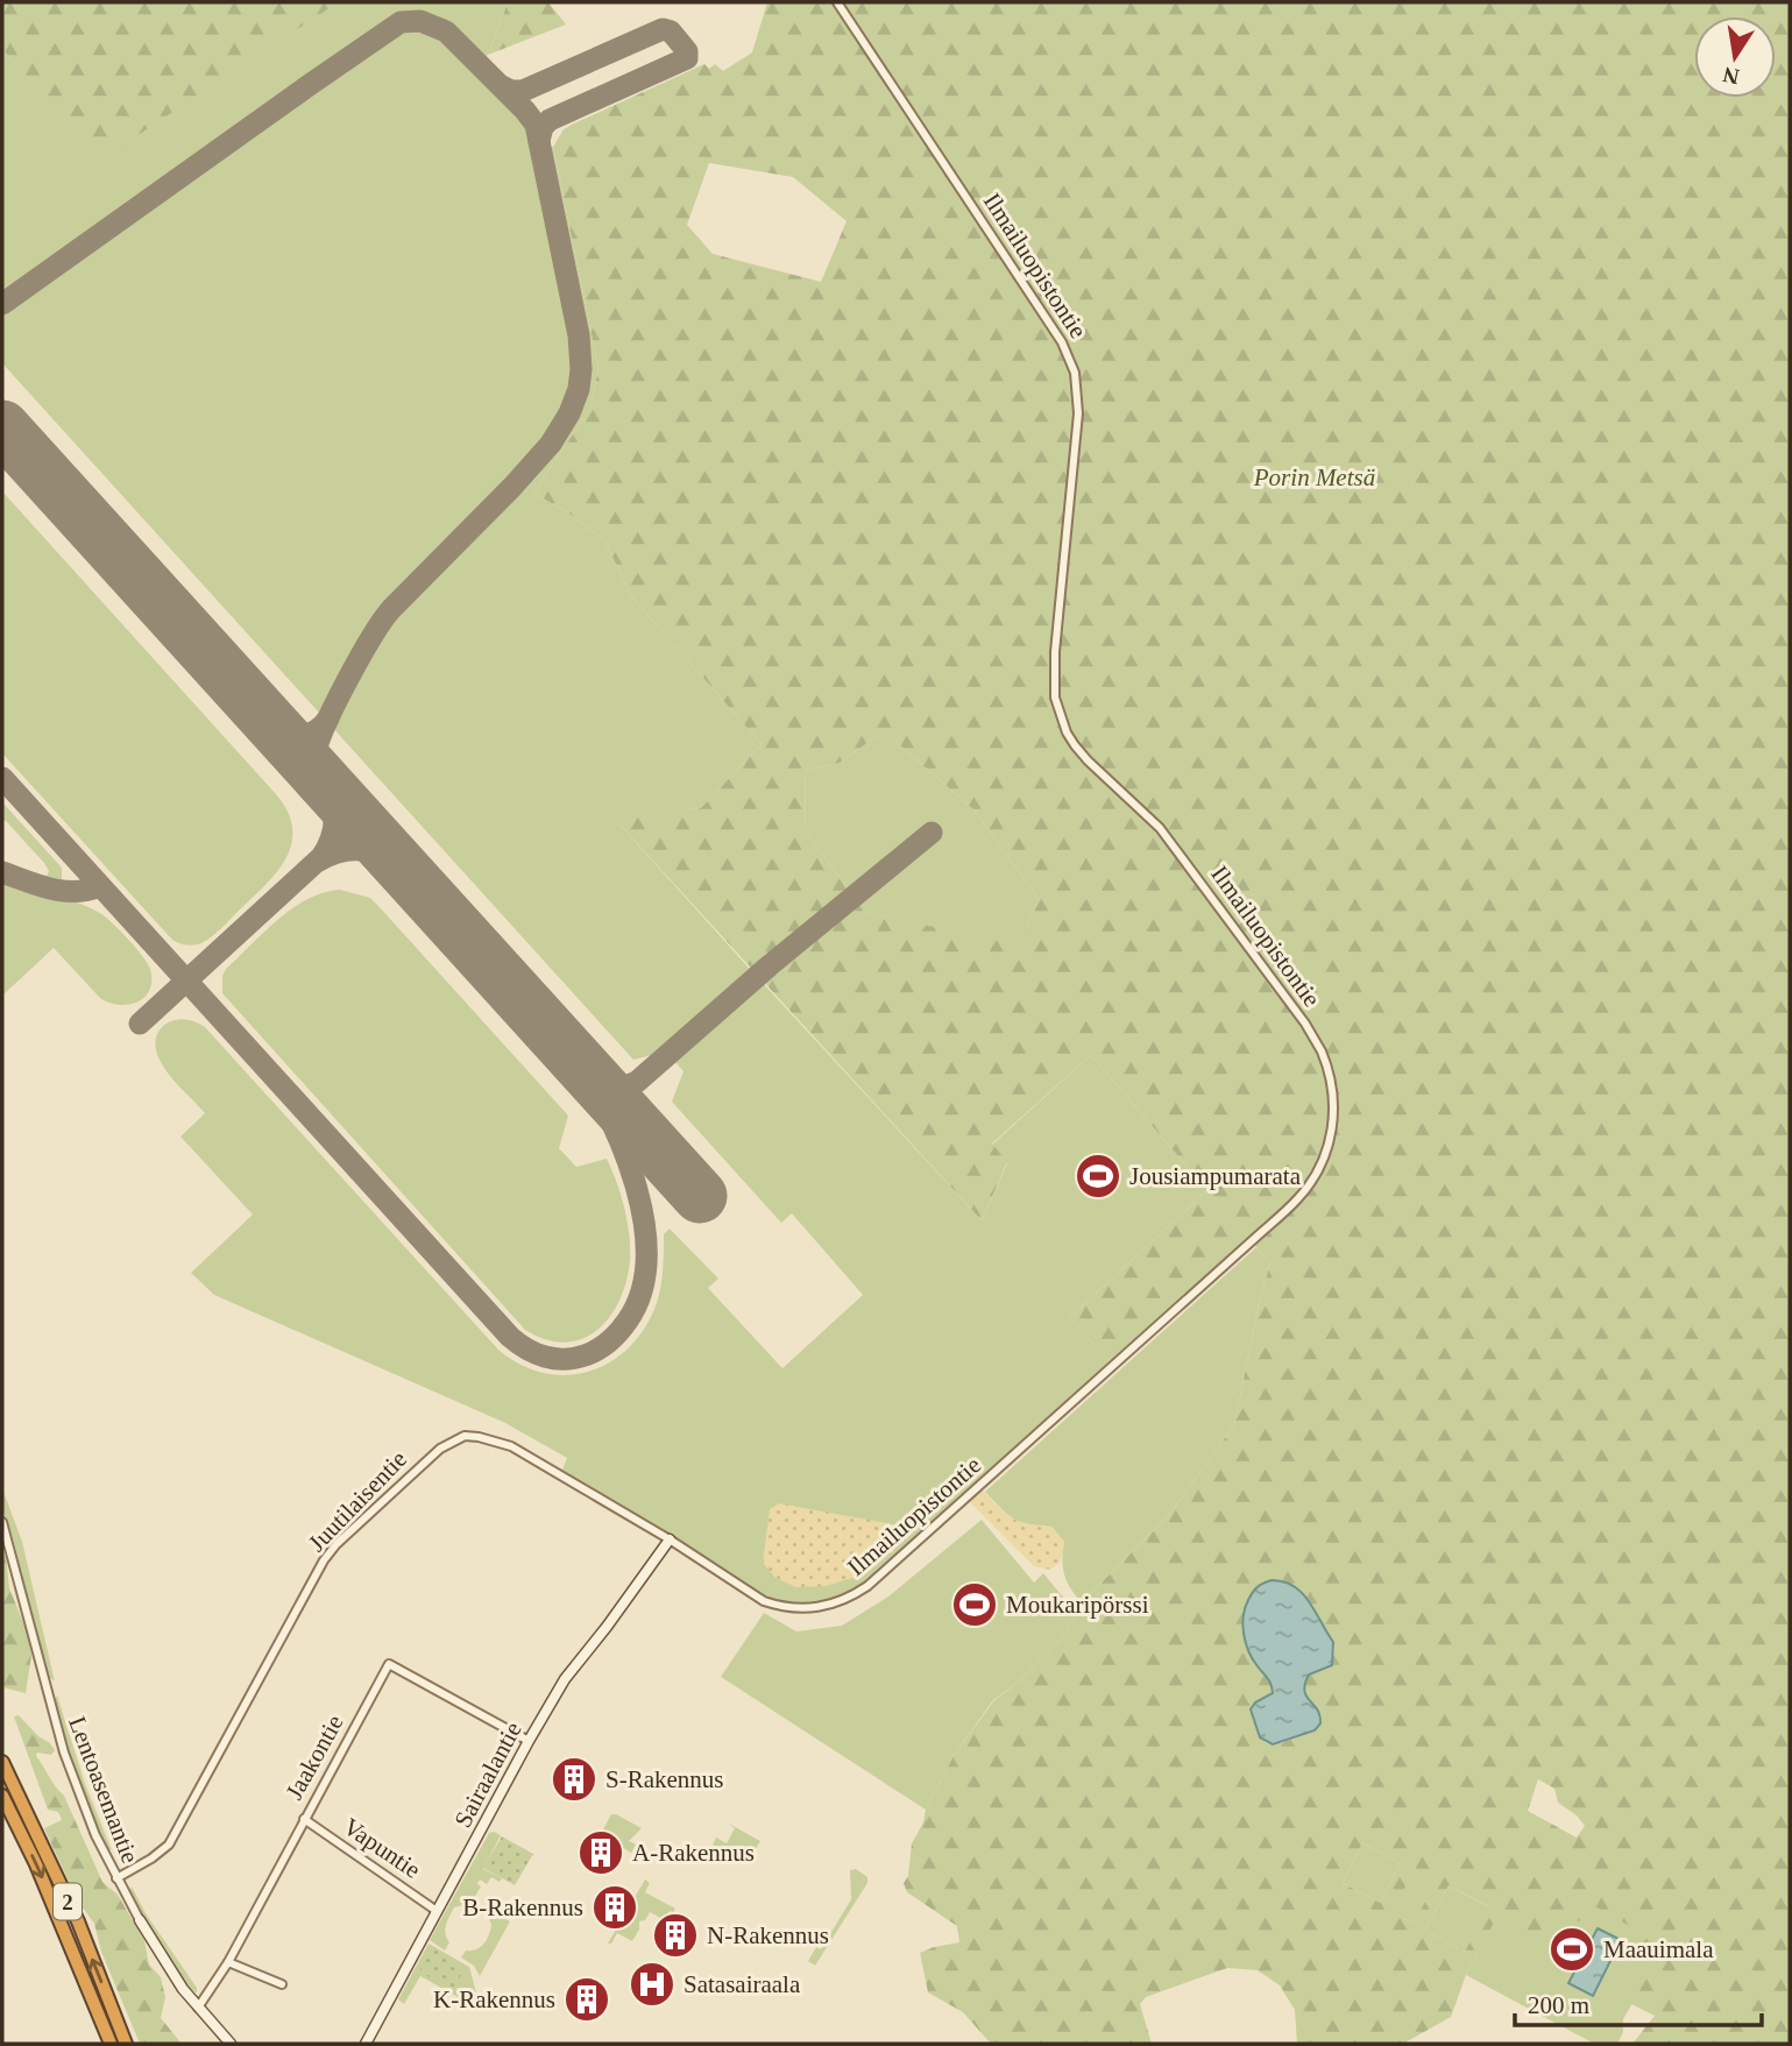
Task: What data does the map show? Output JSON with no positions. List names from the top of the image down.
{
  "streets": {
    "highway": ["2"],
    "street": [
      "Ilmailuopistontie",
      "Juutilaisentie",
      "Jaakontie",
      "Sairaalantie",
      "Lentoasemantie",
      "Vapuntie"
    ]
  },
  "crossings": [
    ["Ilmailuopistontie", "Juutilaisentie"],
    ["Ilmailuopistontie", "Sairaalantie"],
    ["Juutilaisentie", "Sairaalantie"],
    ["Juutilaisentie", "Lentoasemantie"],
    ["Jaakontie", "Sairaalantie"],
    ["Jaakontie", "Lentoasemantie"],
    ["Jaakontie", "Vapuntie"],
    ["Sairaalantie", "Vapuntie"]
  ],
  "parks": ["Porin Metsä"],
  "places": {
    "sports": ["Jousiampumarata", "Moukaripörssi", "Maauimala"],
    "building": [
      "S-Rakennus",
      "A-Rakennus",
      "B-Rakennus",
      "N-Rakennus",
      "K-Rakennus"
    ],
    "hospital": ["Satasairaala"]
  },
  "scale_bar": "200 m",
  "north": "bottom"
}
